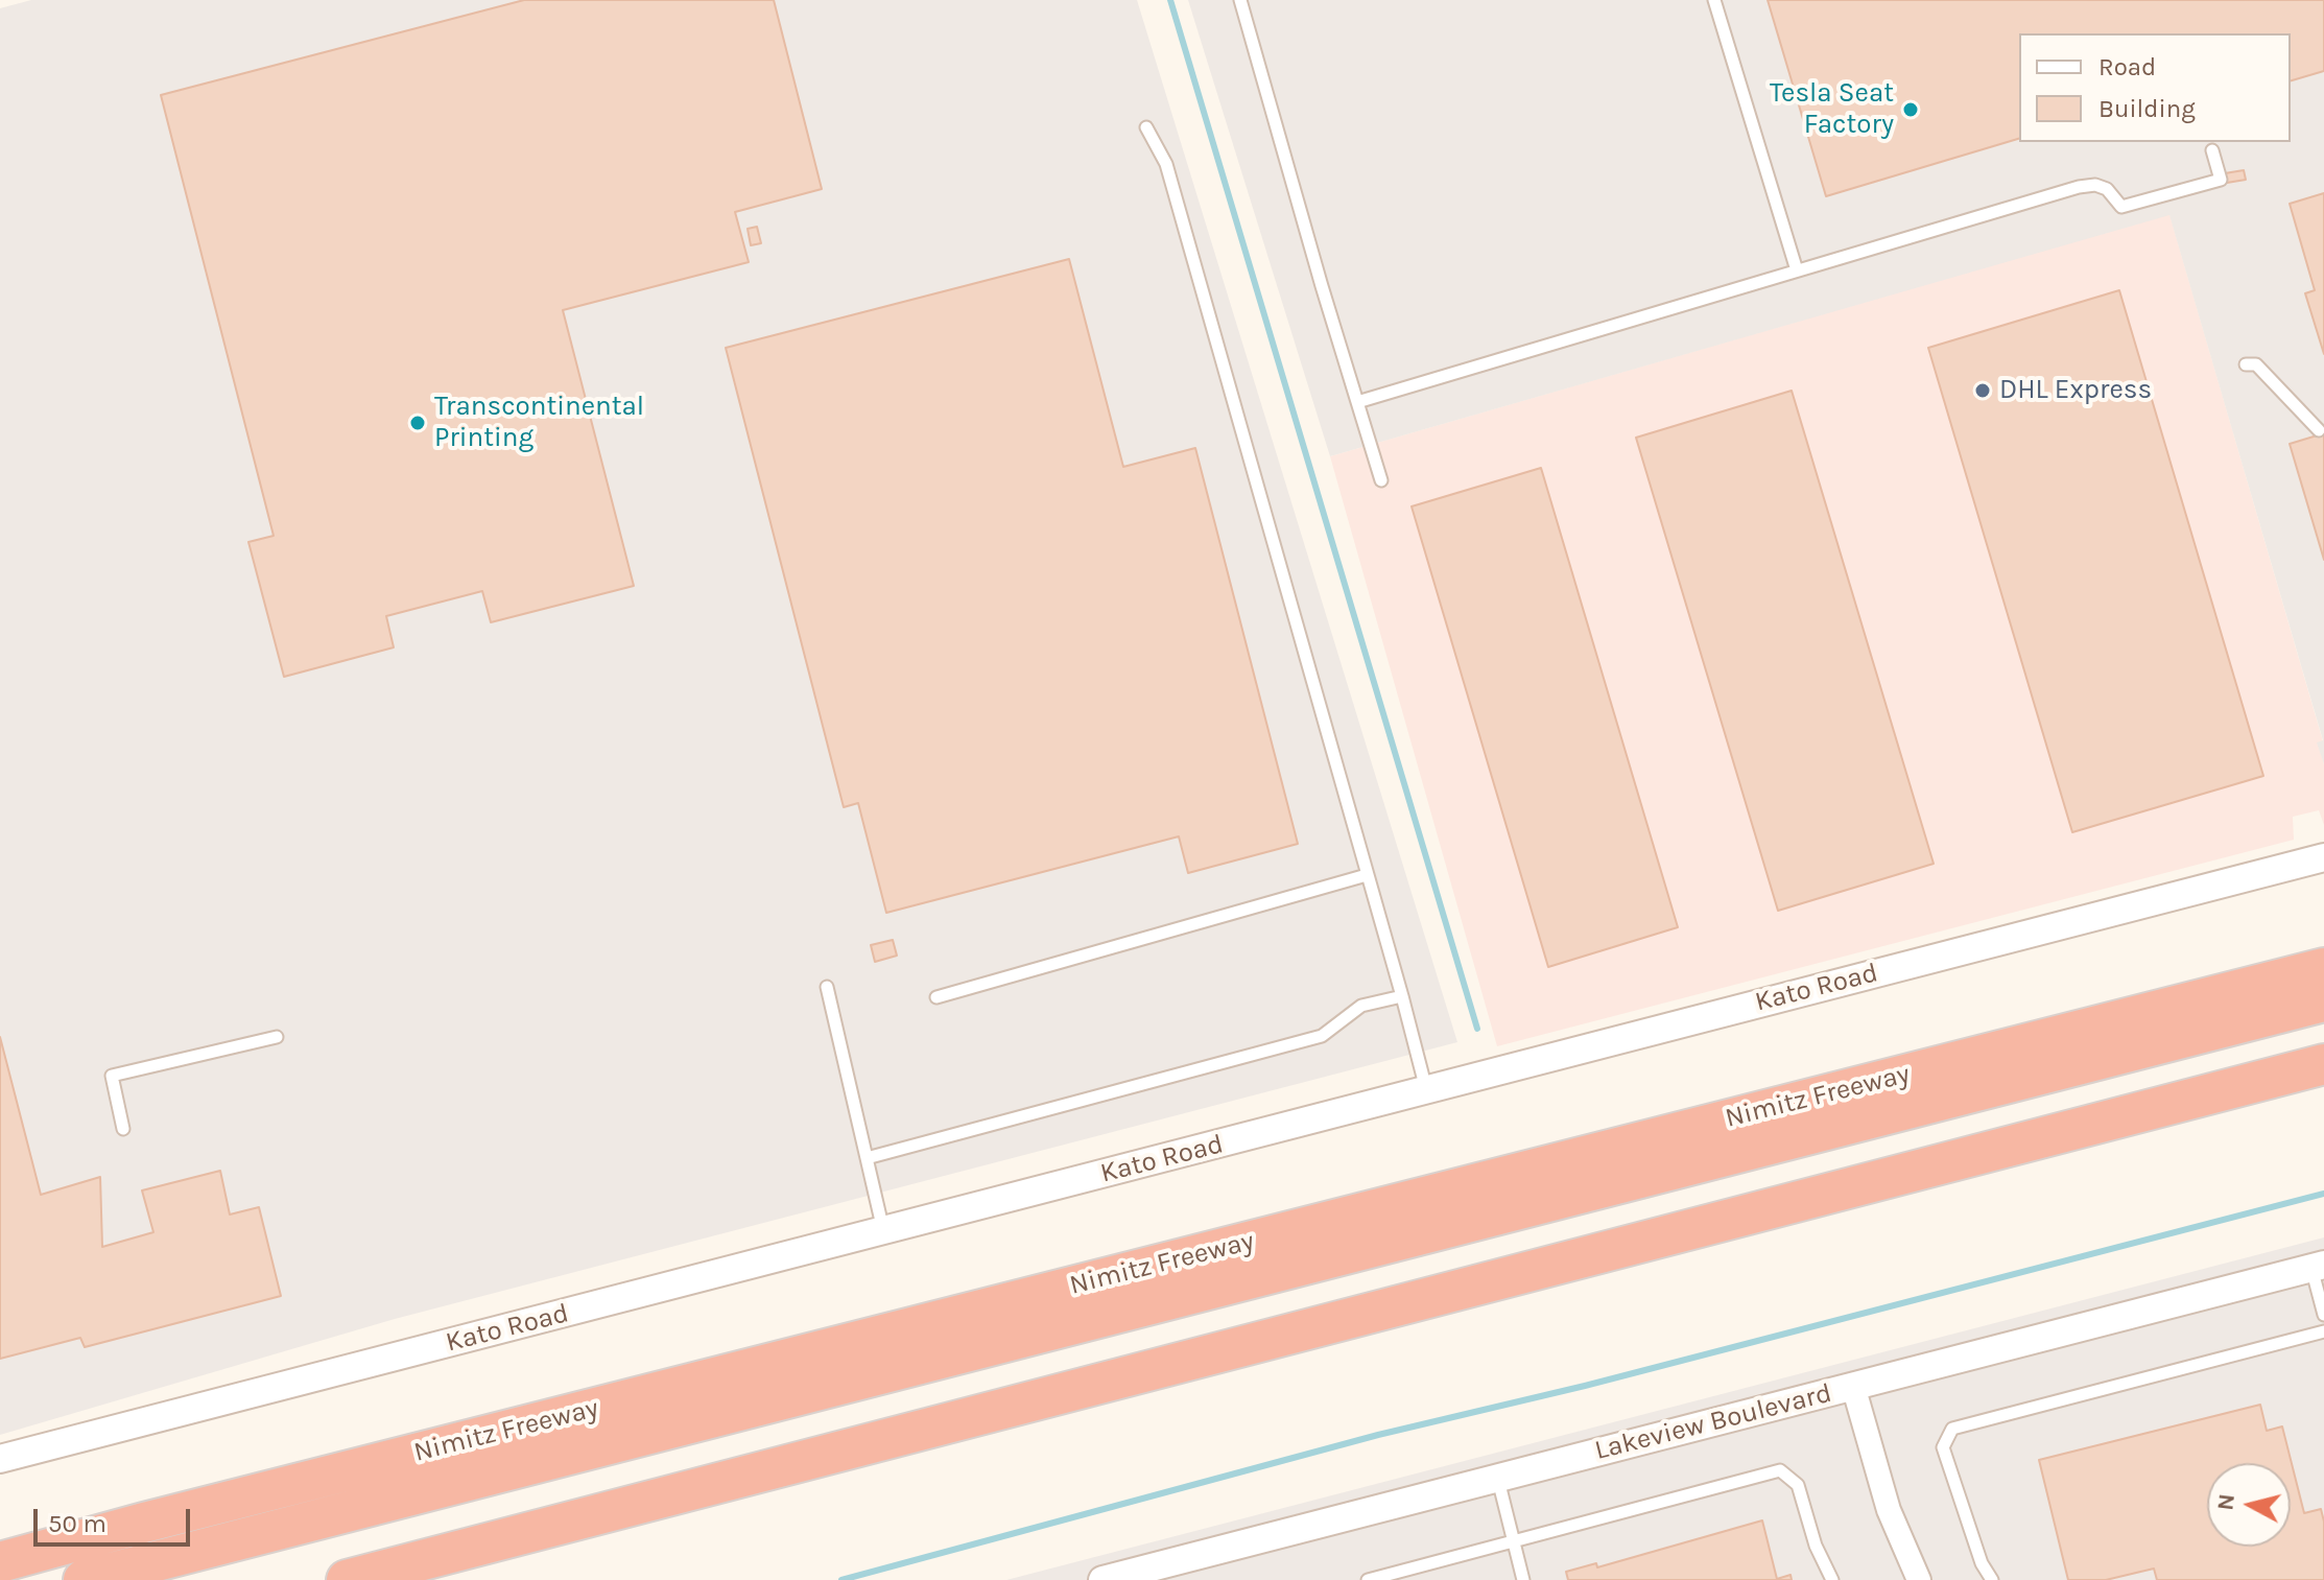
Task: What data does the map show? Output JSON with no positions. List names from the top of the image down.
{
  "streets": {
    "highway": ["Nimitz Freeway"],
    "street": ["Kato Road", "Lakeview Boulevard"]
  },
  "places": ["Tesla Seat Factory", "DHL Express", "Transcontinental Printing"],
  "legend": ["Road", "Building"],
  "scale_bar": "50 m",
  "north": "left"
}
